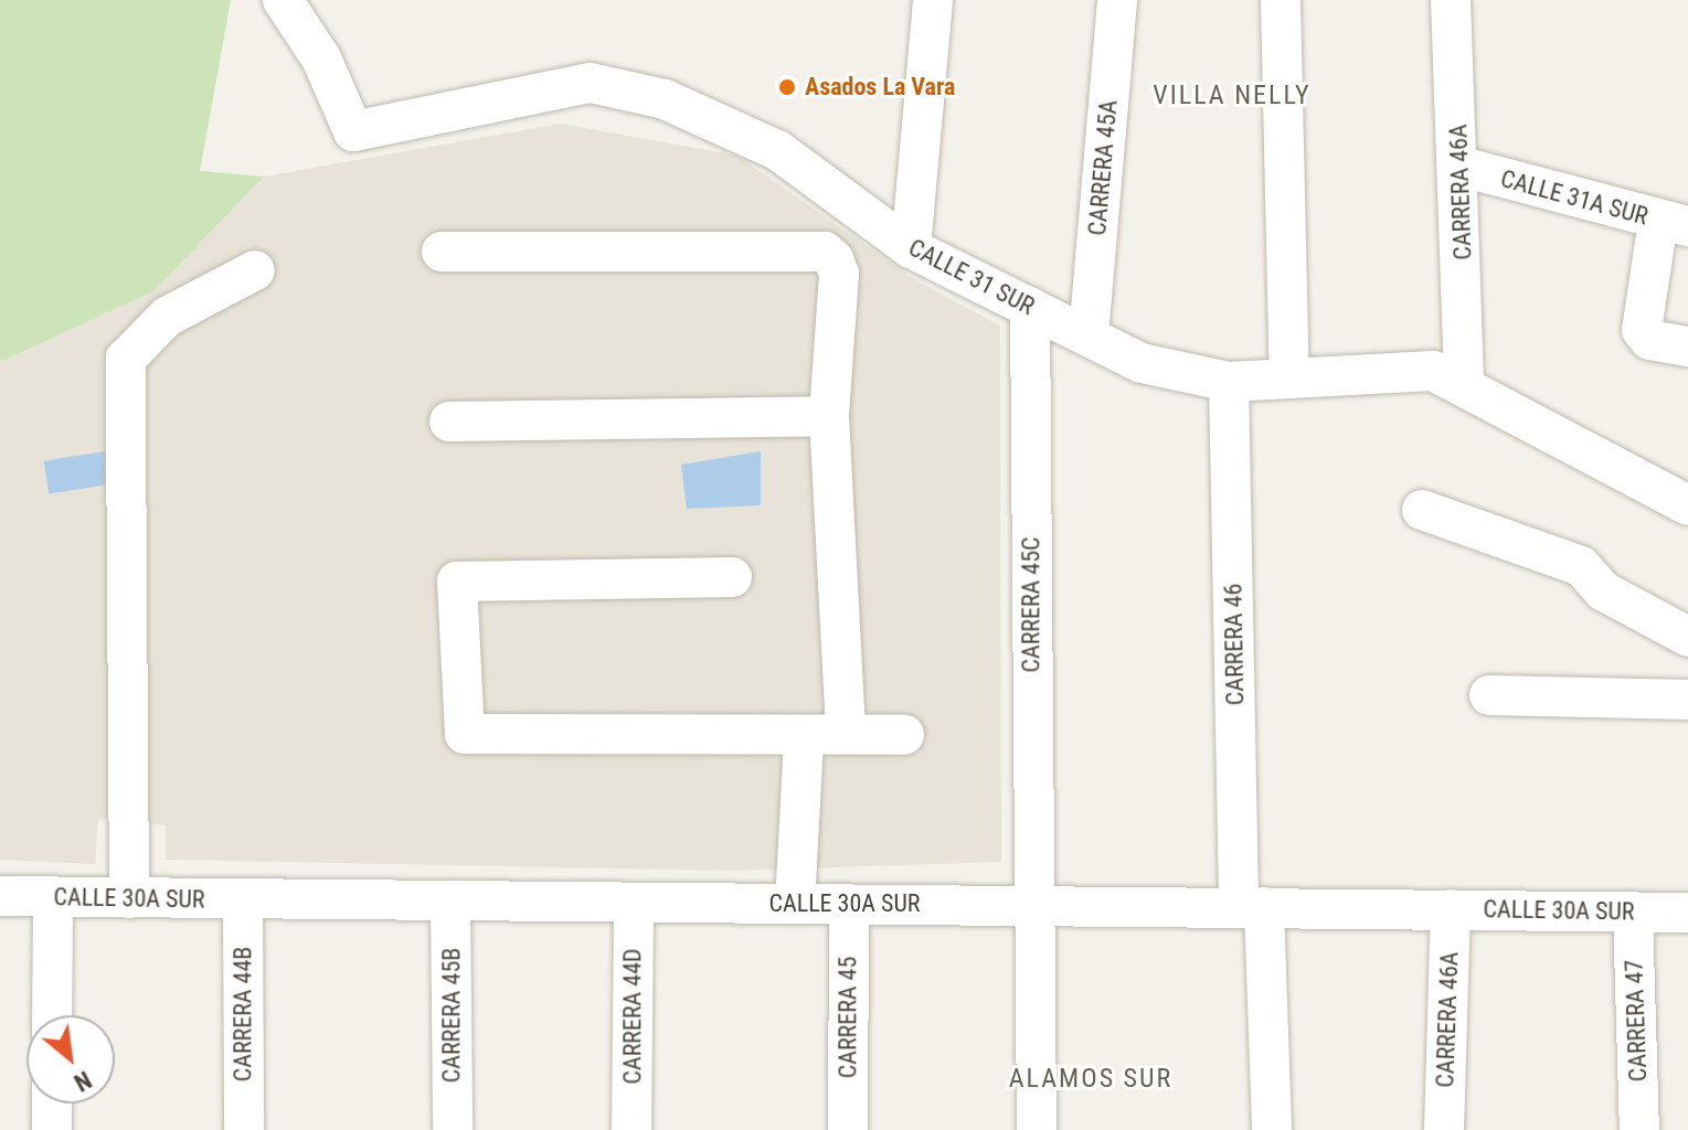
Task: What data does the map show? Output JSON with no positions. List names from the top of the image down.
{
  "streets": {
    "street": [
      "CARRERA 45A",
      "CARRERA 46A",
      "CALLE 31A SUR",
      "CALLE 31 SUR",
      "CARRERA 45C",
      "CARRERA 46",
      "CALLE 30A SUR",
      "CARRERA 44B",
      "CARRERA 45B",
      "CARRERA 44D",
      "CARRERA 45",
      "CARRERA 47"
    ]
  },
  "crossings": [
    ["CARRERA 45A", "CALLE 31 SUR"],
    ["CARRERA 46A", "CALLE 31A SUR"],
    ["CARRERA 46A", "CALLE 31 SUR"],
    ["CARRERA 46A", "CALLE 30A SUR"],
    ["CALLE 31 SUR", "CARRERA 45C"],
    ["CALLE 31 SUR", "CARRERA 46"],
    ["CARRERA 45C", "CALLE 30A SUR"],
    ["CARRERA 46", "CALLE 30A SUR"],
    ["CALLE 30A SUR", "CARRERA 44B"],
    ["CALLE 30A SUR", "CARRERA 45B"],
    ["CALLE 30A SUR", "CARRERA 44D"],
    ["CALLE 30A SUR", "CARRERA 45"],
    ["CALLE 30A SUR", "CARRERA 47"]
  ],
  "districts": ["VILLA NELLY", "ALAMOS SUR"],
  "places": ["Asados La Vara"],
  "north": "bottom right"
}
